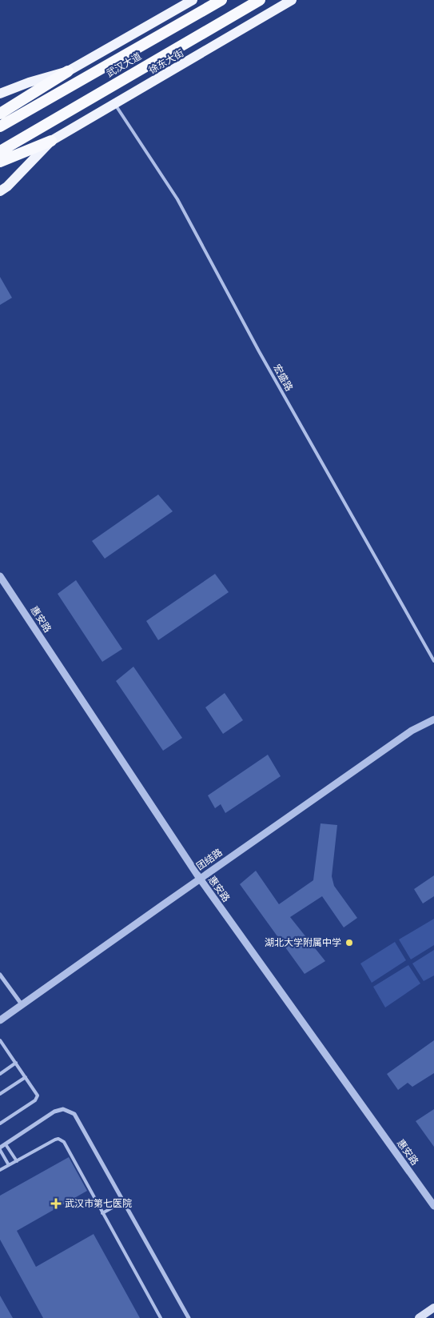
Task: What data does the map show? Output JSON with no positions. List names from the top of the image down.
{
  "streets": {
    "highway": ["武汉大道"],
    "main road": ["徐东大街"],
    "street": ["惠安路", "团结路"],
    "lane": ["宏盛路"]
  },
  "crossings": [
    ["徐东大街", "宏盛路"],
    ["惠安路", "团结路"]
  ],
  "places": {
    "other": ["湖北大学附属中学"],
    "health": ["武汉市第七医院"]
  }
}
